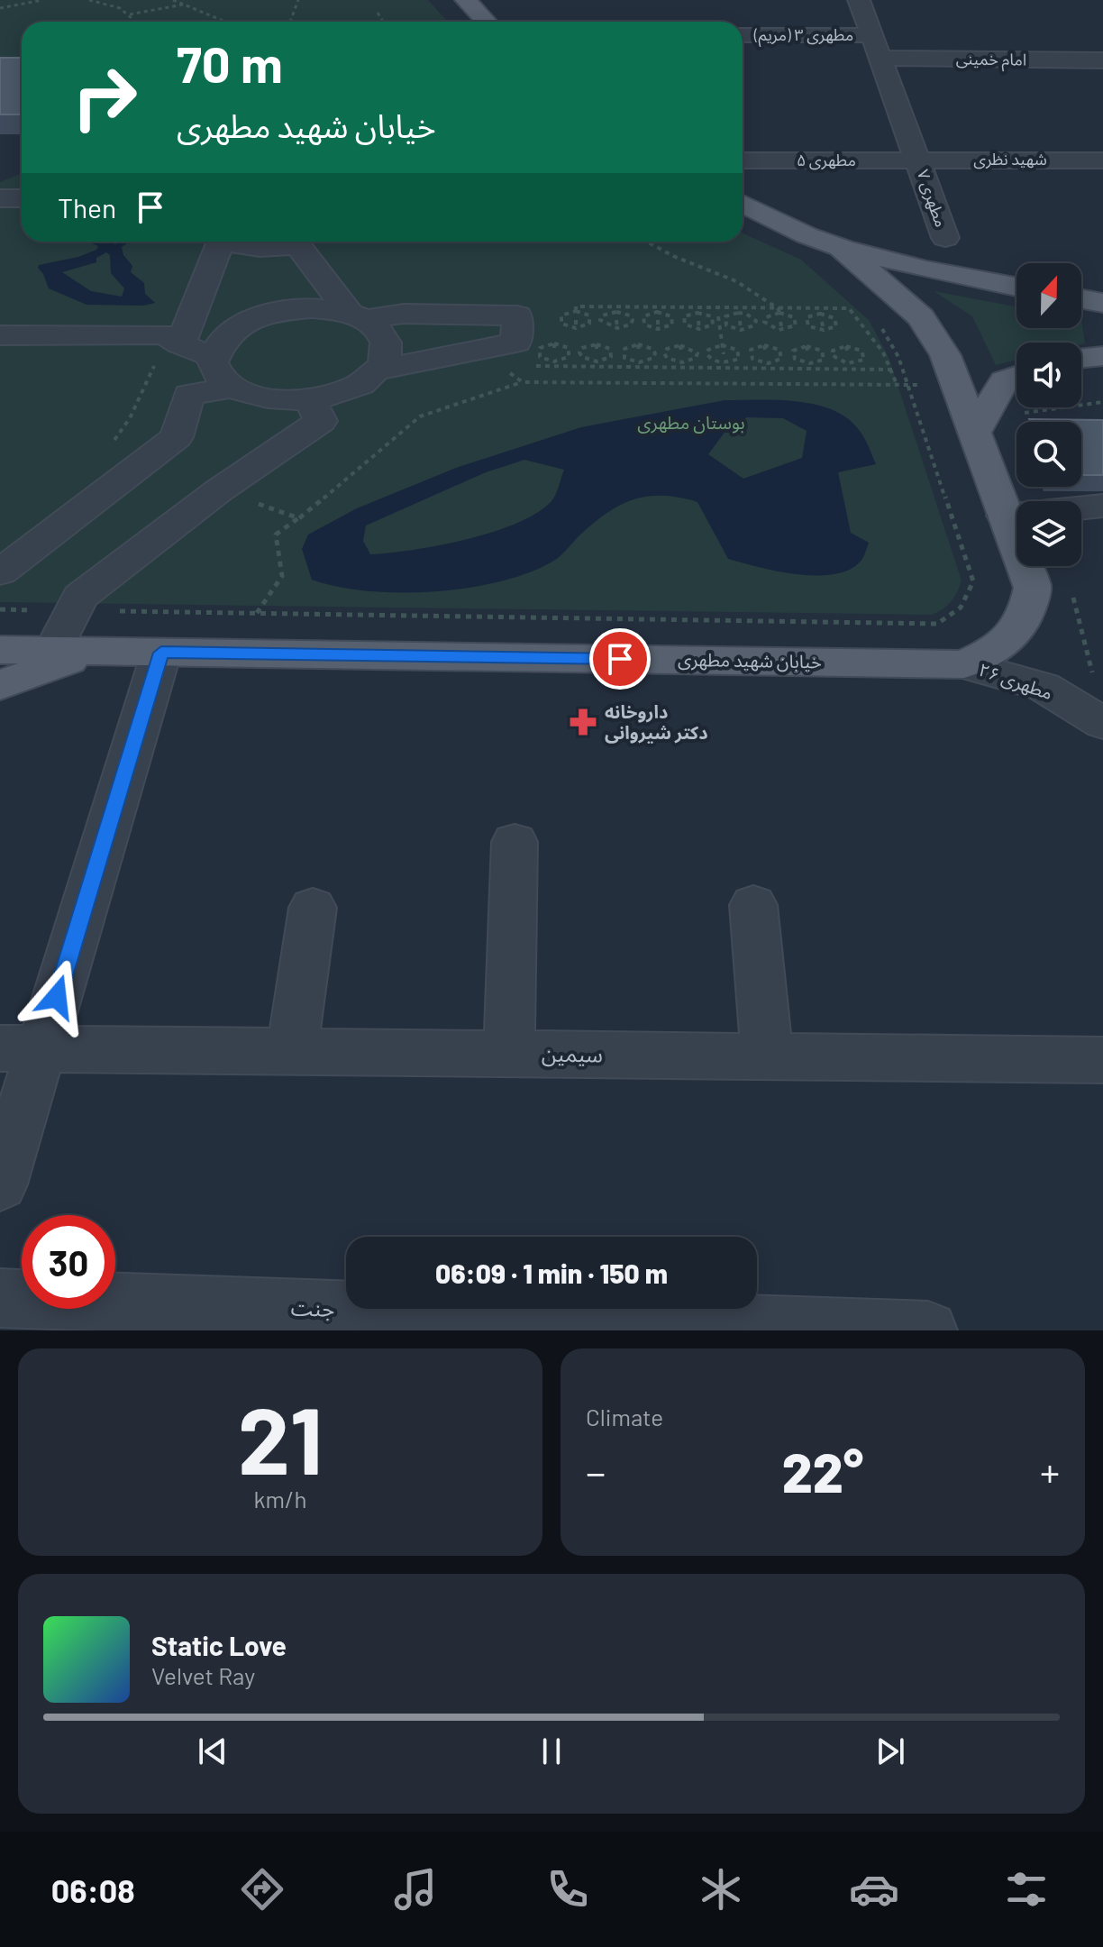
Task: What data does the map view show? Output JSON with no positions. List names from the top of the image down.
{
  "streets": {
    "main road": ["خیابان شهید مطهری"],
    "street": [
      "مطهری ۳ (مریم)",
      "امام خمینی",
      "شهید نظری",
      "مطهری ۵",
      "مطهری ۷",
      "مطهری ۲۶",
      "سیمین",
      "جنت"
    ]
  },
  "crossings": [
    ["مطهری ۳ (مریم)", "مطهری ۷"],
    ["امام خمینی", "مطهری ۷"],
    ["شهید نظری", "مطهری ۵"],
    ["شهید نظری", "مطهری ۷"],
    ["مطهری ۵", "مطهری ۷"],
    ["خیابان شهید مطهری", "مطهری ۲۶"]
  ],
  "parks": ["بوستان مطهری"],
  "places": {
    "pharmacy": ["داروخانه دکتر شیروانی"]
  },
  "north": "top",
  "page": {
    "turn": ["70 m", "خیابان شهید مطهری"],
    "then": "Then",
    "limit": "30",
    "trip": "06:09 · 1 min · 150 m",
    "tile": [
      ["21", "km/h"],
      "Climate"
    ],
    "heat": ["−", "22°", "+"],
    "song": ["Static Love", "Velvet Ray"],
    "tabs": "06:08"
  }
}
